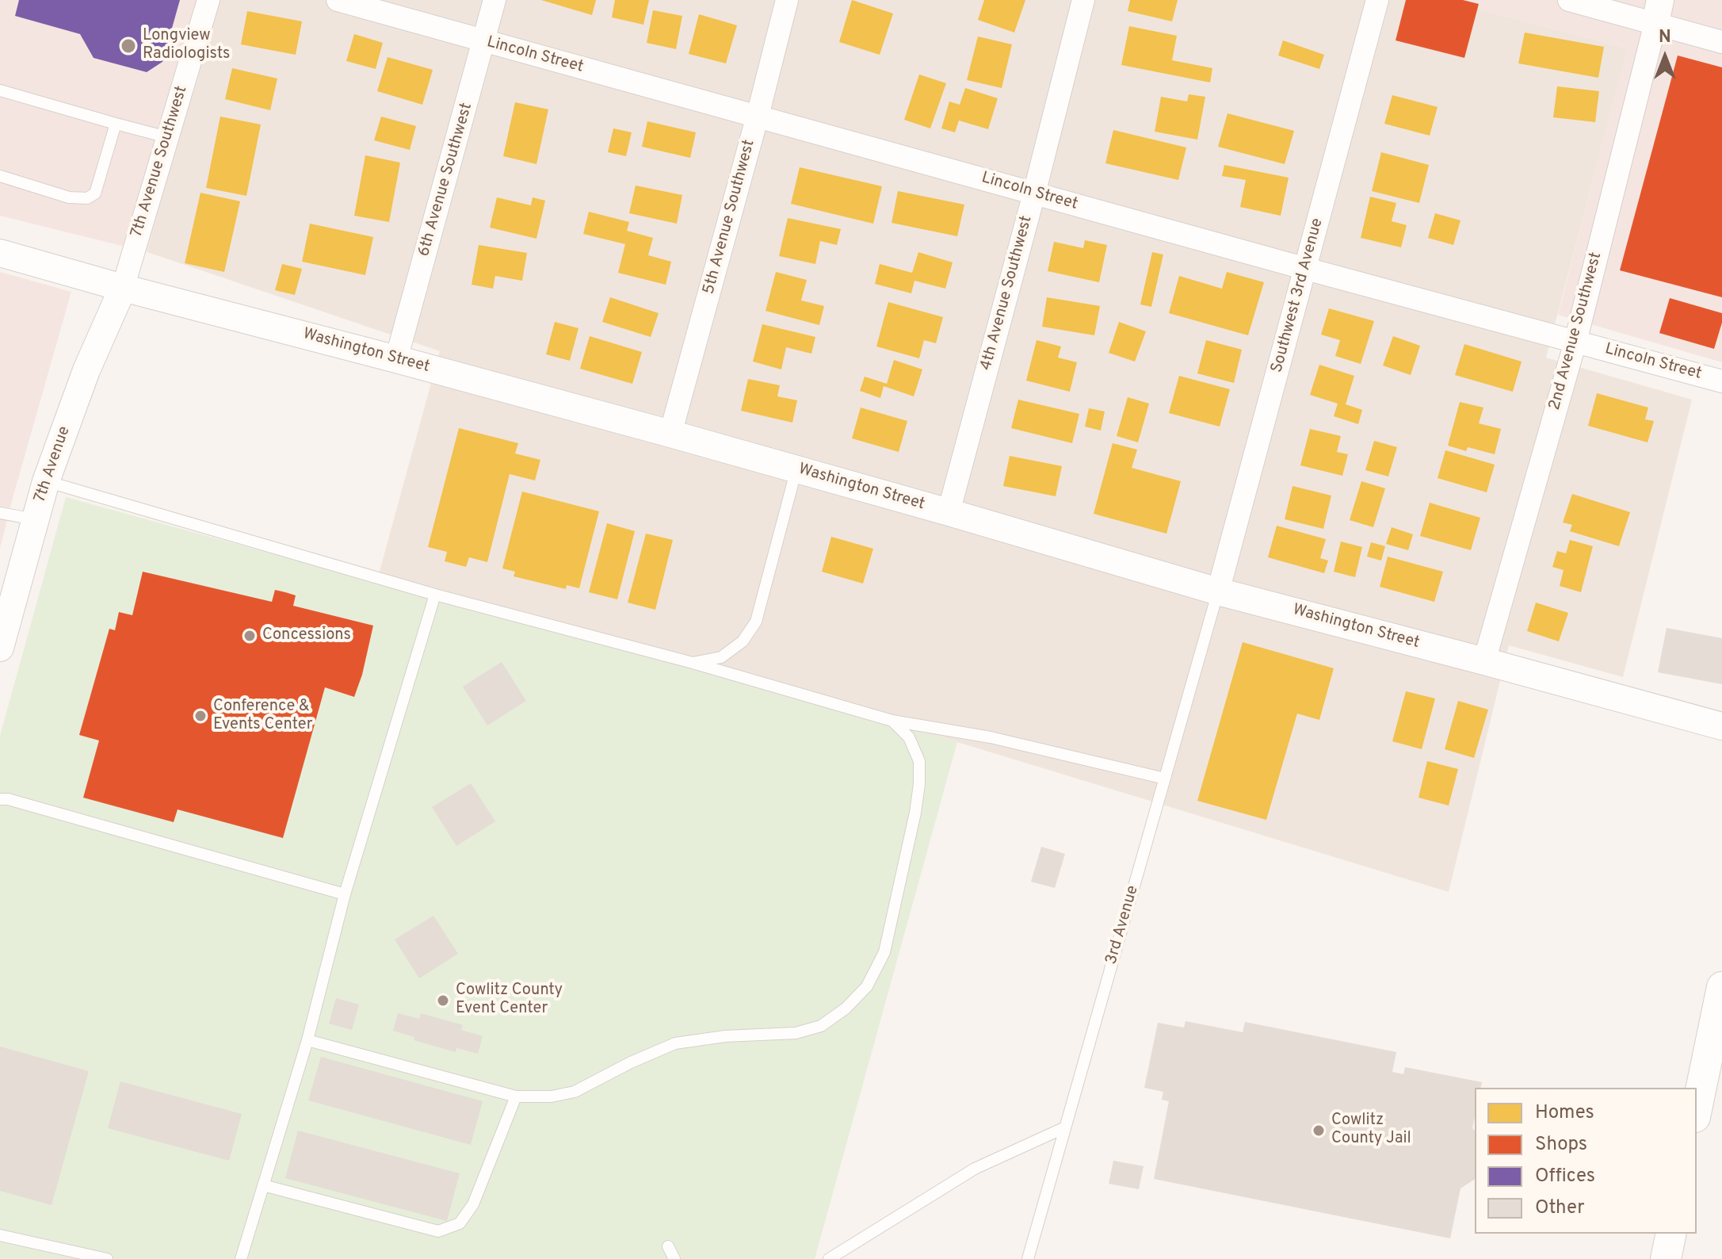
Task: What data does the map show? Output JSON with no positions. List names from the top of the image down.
{
  "streets": {
    "street": [
      "Lincoln Street",
      "7th Avenue Southwest",
      "6th Avenue Southwest",
      "5th Avenue Southwest",
      "4th Avenue Southwest",
      "Southwest 3rd Avenue",
      "2nd Avenue Southwest",
      "Washington Street",
      "7th Avenue"
    ],
    "lane": ["3rd Avenue"]
  },
  "crossings": [
    ["Lincoln Street", "6th Avenue Southwest"],
    ["Lincoln Street", "5th Avenue Southwest"],
    ["Lincoln Street", "4th Avenue Southwest"],
    ["Lincoln Street", "Southwest 3rd Avenue"],
    ["Lincoln Street", "2nd Avenue Southwest"],
    ["7th Avenue Southwest", "Washington Street"],
    ["7th Avenue Southwest", "7th Avenue"],
    ["6th Avenue Southwest", "Washington Street"],
    ["5th Avenue Southwest", "Washington Street"],
    ["4th Avenue Southwest", "Washington Street"],
    ["Southwest 3rd Avenue", "Washington Street"],
    ["Southwest 3rd Avenue", "3rd Avenue"],
    ["2nd Avenue Southwest", "Washington Street"],
    ["Washington Street", "7th Avenue"],
    ["Washington Street", "3rd Avenue"]
  ],
  "places": [
    "Longview Radiologists",
    "Concessions",
    "Conference & Events Center",
    "Cowlitz County Event Center",
    "Cowlitz County Jail"
  ],
  "legend": [
    "Homes",
    "Shops",
    "Offices",
    "Other"
  ],
  "north": "top"
}
